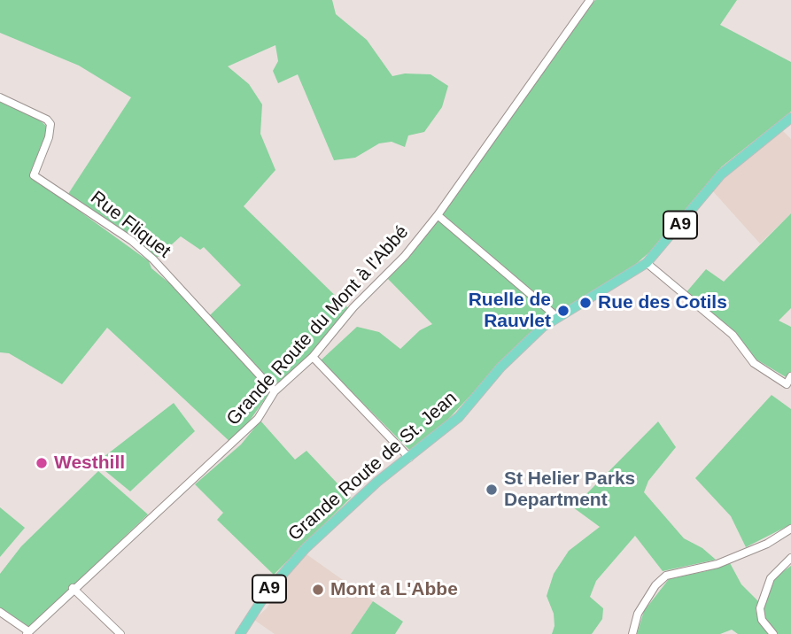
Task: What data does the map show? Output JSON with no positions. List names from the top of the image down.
{
  "streets": {
    "main road": ["A9", "Grande Route de St. Jean"],
    "street": ["Rue Fliquet", "Grande Route du Mont à l'Abbé"]
  },
  "crossings": [
    ["Rue Fliquet", "Grande Route du Mont à l'Abbé"]
  ],
  "places": [
    "Rue des Cotils",
    "Ruelle de Rauvlet",
    "Westhill",
    "St Helier Parks Department",
    "Mont a L'Abbe"
  ]
}
